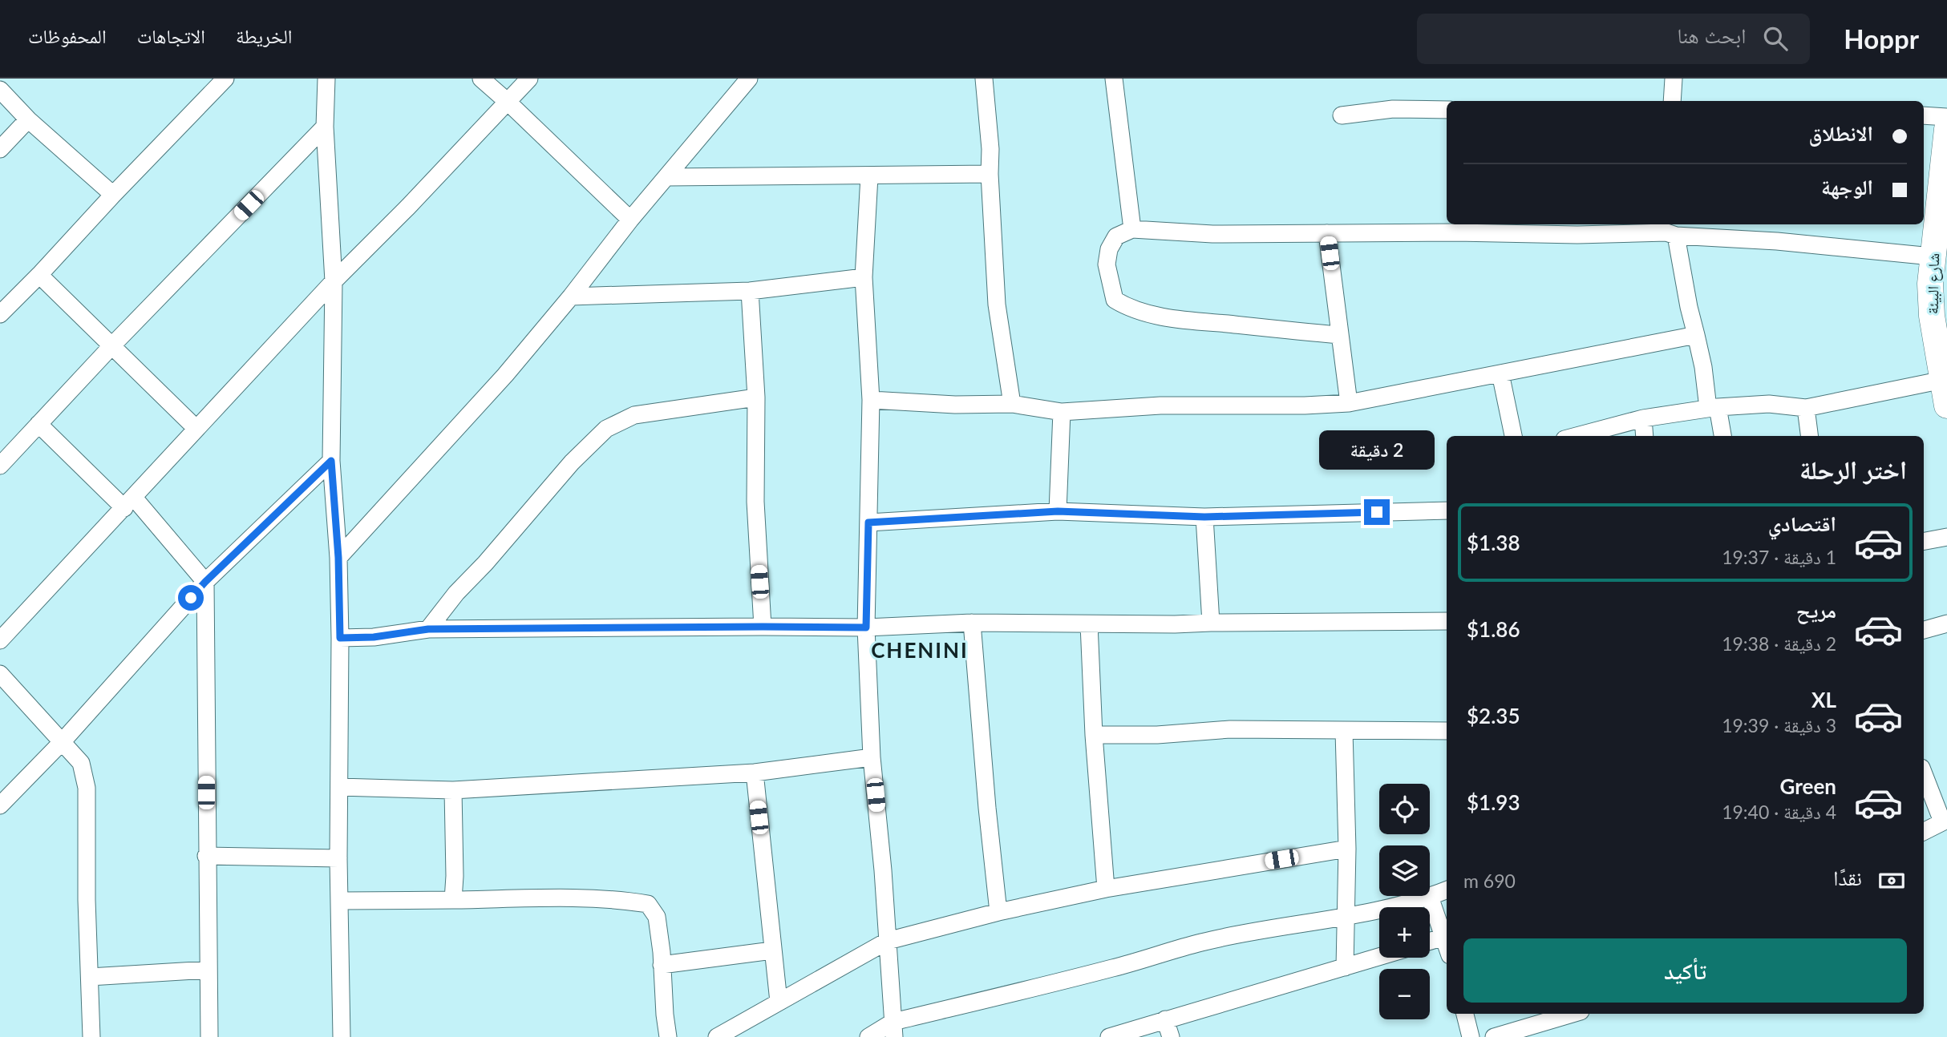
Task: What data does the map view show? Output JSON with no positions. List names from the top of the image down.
{
  "streets": {
    "street": ["شارع البيئة"]
  },
  "districts": ["CHENINI"],
  "page": {
    "header": "Hoppr",
    "search": "ابحث هنا",
    "nav": ["الخريطة", "الاتجاهات", "المحفوظات"],
    "banner": ["الانطلاق", "الوجهة"],
    "bubble": "2 دقيقة",
    "heading": "اختر الرحلة",
    "list": [
      {
        "name": "اقتصادي",
        "note": "1 دقيقة · 19:37",
        "value": "$1.38"
      },
      {
        "name": "مريح",
        "note": "2 دقيقة · 19:38",
        "value": "$1.86"
      },
      {
        "name": "XL",
        "note": "3 دقيقة · 19:39",
        "value": "$2.35"
      },
      {
        "name": "Green",
        "note": "4 دقيقة · 19:40",
        "value": "$1.93"
      }
    ],
    "map_buttons": ["+", "−"],
    "pay": ["نقدًا", "690 m"],
    "buttons": "تأكيد"
  }
}
